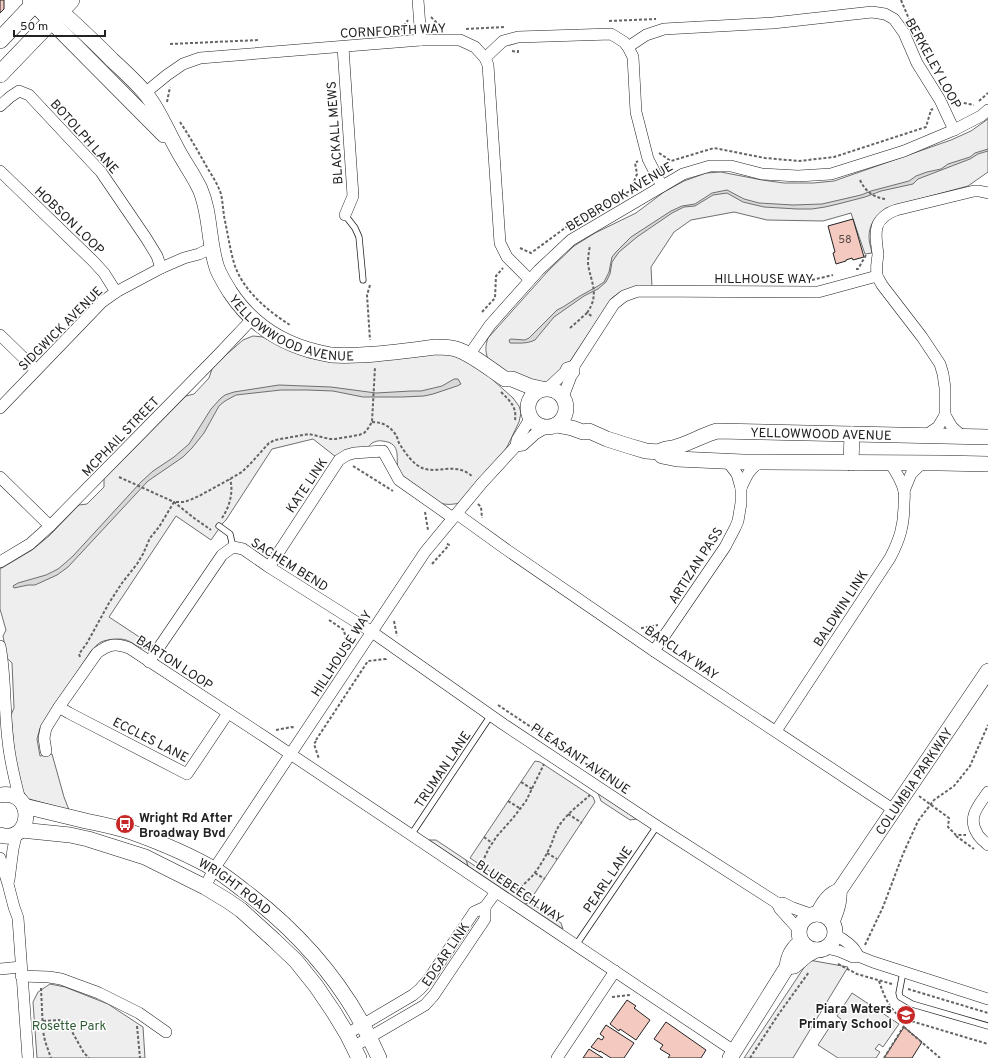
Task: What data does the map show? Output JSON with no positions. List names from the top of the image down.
{
  "streets": {
    "street": [
      "CORNFORTH WAY",
      "BERKELEY LOOP",
      "BLACKALL MEWS",
      "BOTOLPH LANE",
      "BEDBROOK AVENUE",
      "HOBSON LOOP",
      "HILLHOUSE WAY",
      "YELLOWWOOD AVENUE",
      "SIDGWICK AVENUE",
      "MCPHAIL STREET",
      "KATE LINK",
      "SACHEM BEND",
      "ARTIZAN PASS",
      "BALDWIN LINK",
      "BARCLAY WAY",
      "BARTON LOOP",
      "ECCLES LANE",
      "PLEASANT AVENUE",
      "COLUMBIA PARKWAY",
      "WRIGHT ROAD",
      "BLUEBEECH WAY",
      "EDGAR LINK"
    ],
    "lane": ["TRUMAN LANE", "PEARL LANE"]
  },
  "crossings": [
    ["CORNFORTH WAY", "BLACKALL MEWS"],
    ["CORNFORTH WAY", "YELLOWWOOD AVENUE"],
    ["BERKELEY LOOP", "BEDBROOK AVENUE"],
    ["BOTOLPH LANE", "SIDGWICK AVENUE"],
    ["BEDBROOK AVENUE", "YELLOWWOOD AVENUE"],
    ["HOBSON LOOP", "SIDGWICK AVENUE"],
    ["HILLHOUSE WAY", "YELLOWWOOD AVENUE"],
    ["HILLHOUSE WAY", "KATE LINK"],
    ["HILLHOUSE WAY", "SACHEM BEND"],
    ["HILLHOUSE WAY", "BARCLAY WAY"],
    ["HILLHOUSE WAY", "BARTON LOOP"],
    ["HILLHOUSE WAY", "PLEASANT AVENUE"],
    ["HILLHOUSE WAY", "WRIGHT ROAD"],
    ["HILLHOUSE WAY", "BLUEBEECH WAY"],
    ["YELLOWWOOD AVENUE", "SIDGWICK AVENUE"],
    ["YELLOWWOOD AVENUE", "MCPHAIL STREET"],
    ["YELLOWWOOD AVENUE", "ARTIZAN PASS"],
    ["YELLOWWOOD AVENUE", "BALDWIN LINK"],
    ["KATE LINK", "SACHEM BEND"],
    ["KATE LINK", "BARCLAY WAY"],
    ["SACHEM BEND", "BARTON LOOP"],
    ["SACHEM BEND", "PLEASANT AVENUE"],
    ["ARTIZAN PASS", "BARCLAY WAY"],
    ["BALDWIN LINK", "BARCLAY WAY"],
    ["BARCLAY WAY", "COLUMBIA PARKWAY"],
    ["BARTON LOOP", "ECCLES LANE"],
    ["BARTON LOOP", "BLUEBEECH WAY"],
    ["PLEASANT AVENUE", "TRUMAN LANE"],
    ["PLEASANT AVENUE", "COLUMBIA PARKWAY"],
    ["PLEASANT AVENUE", "PEARL LANE"],
    ["TRUMAN LANE", "BLUEBEECH WAY"],
    ["PEARL LANE", "BLUEBEECH WAY"],
    ["WRIGHT ROAD", "EDGAR LINK"],
    ["BLUEBEECH WAY", "EDGAR LINK"]
  ],
  "parks": ["Rosette Park"],
  "places": {
    "bus stop": ["Wright Rd After Broadway Bvd"],
    "school or university": ["Piara Waters Primary School"]
  },
  "house_numbers": ["58"],
  "scale_bar": "50 m"
}
